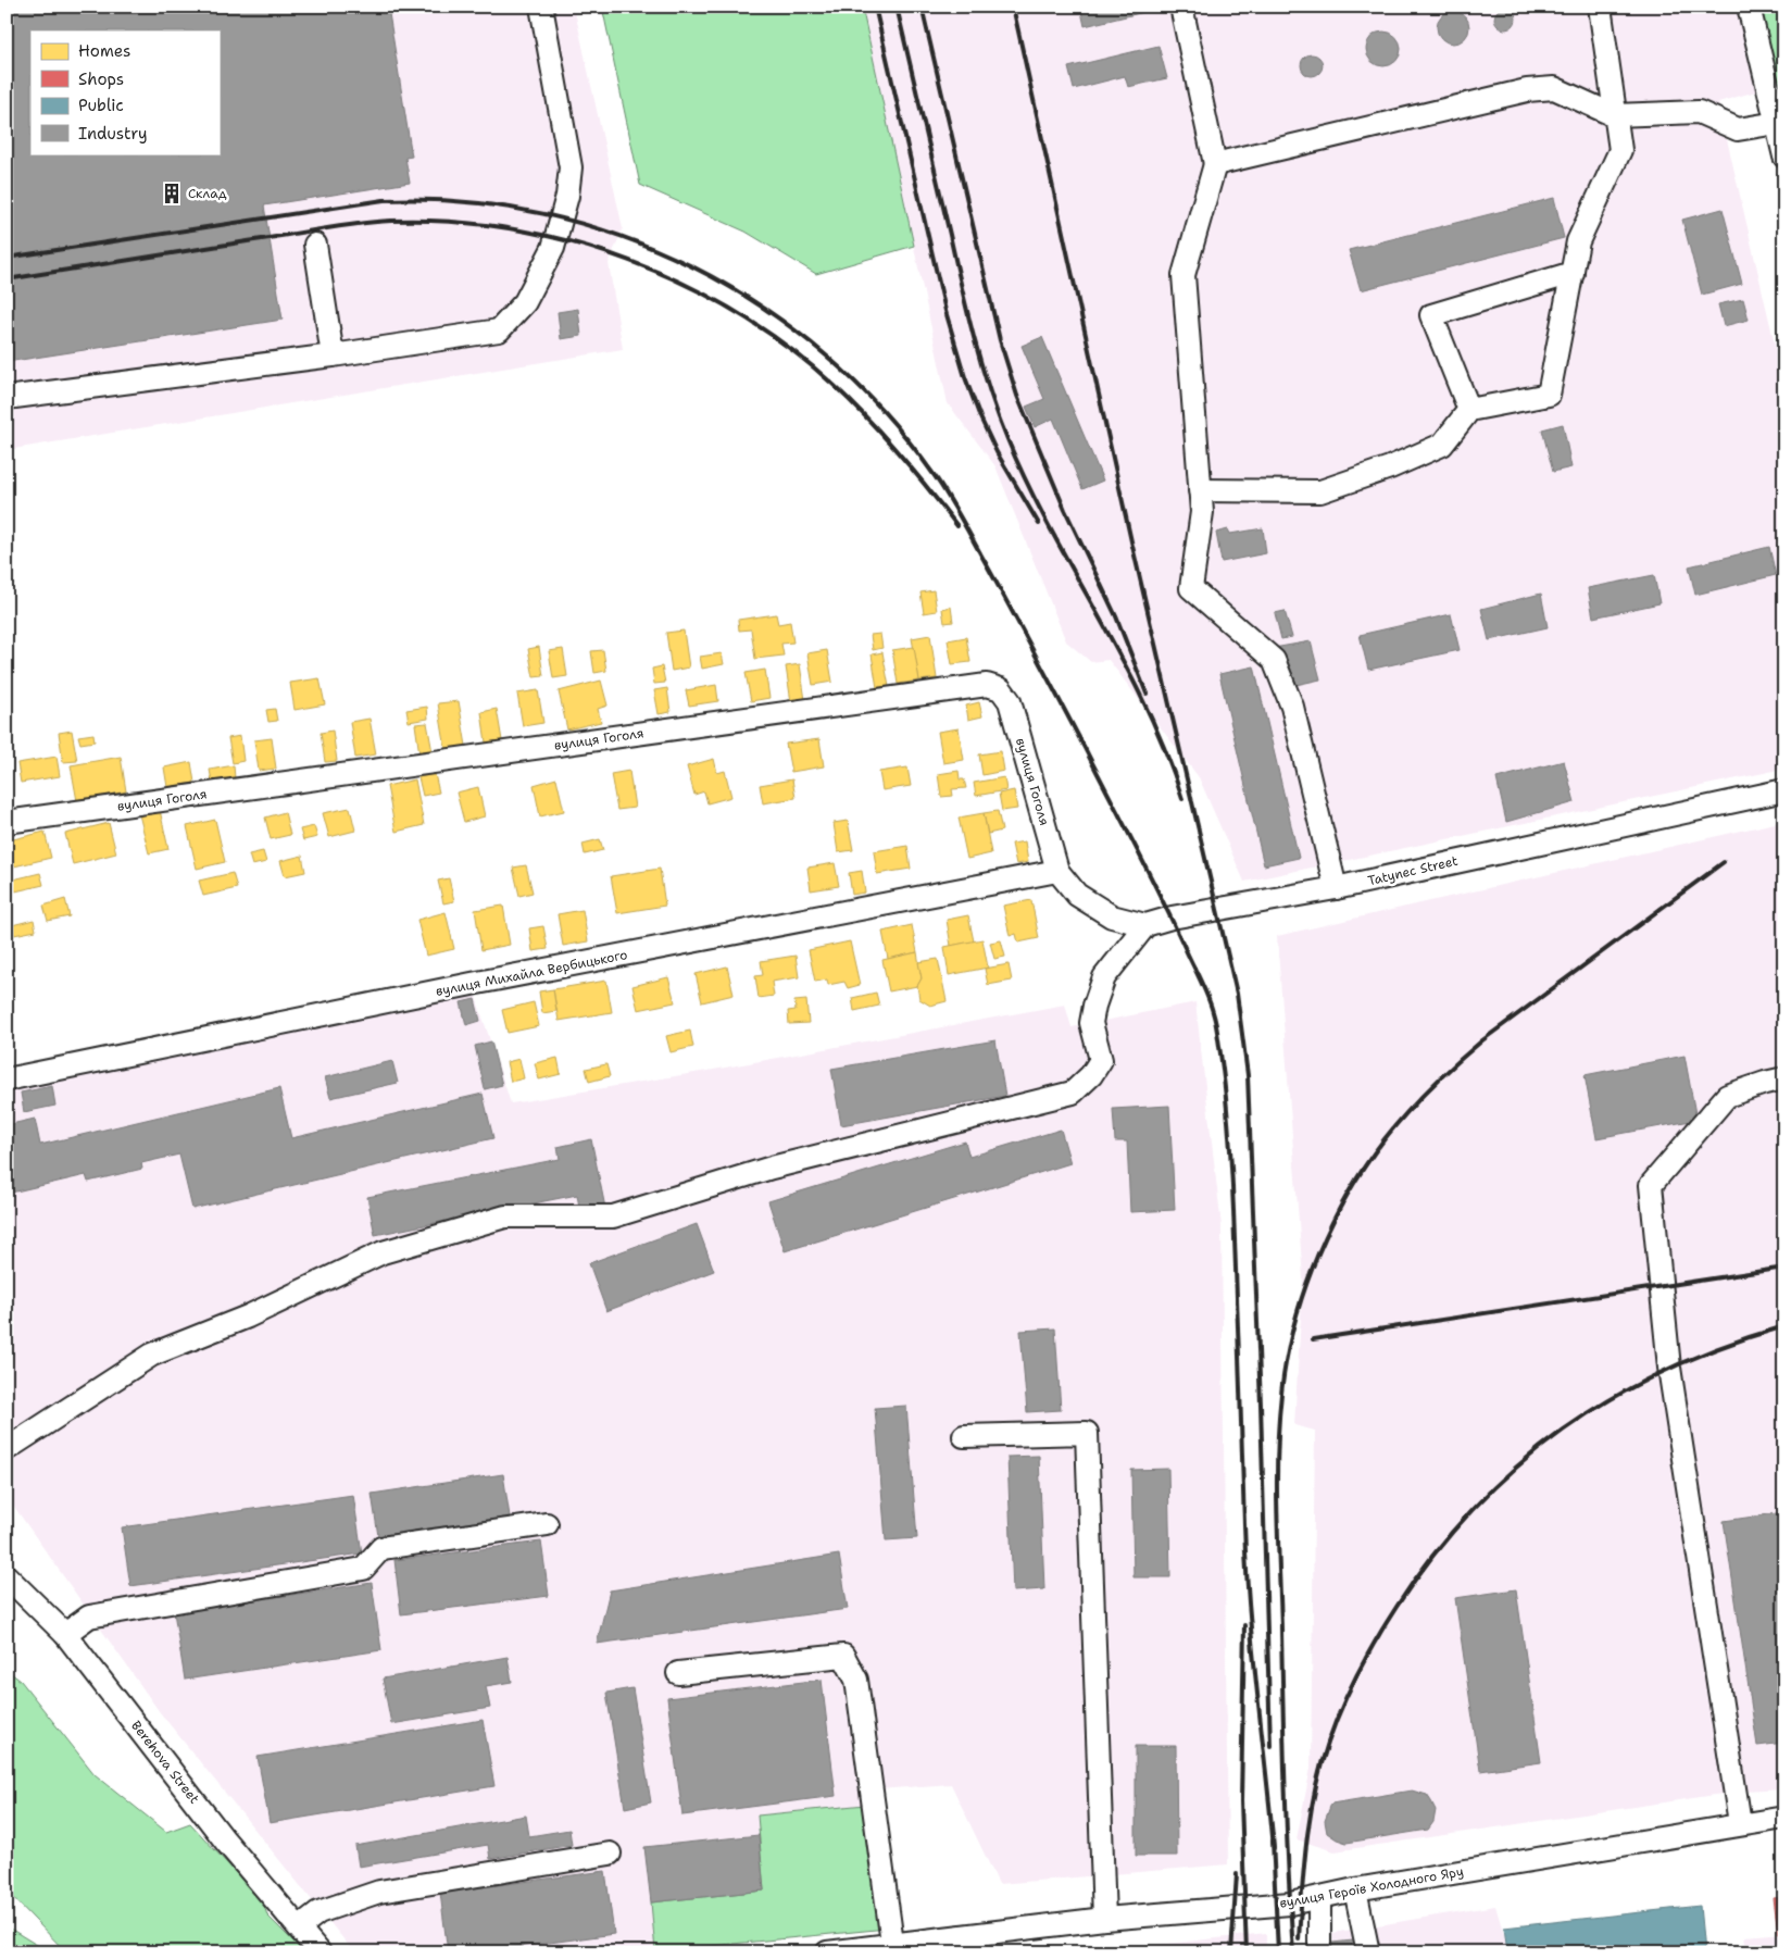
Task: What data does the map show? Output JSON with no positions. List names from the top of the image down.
{
  "streets": {
    "street": [
      "вулиця Гоголя",
      "Tatynec Street",
      "вулиця Михайла Вербицького",
      "Berehova Street",
      "вулиця Героїв Холодного Яру"
    ]
  },
  "crossings": [
    ["вулиця Гоголя", "вулиця Михайла Вербицького"]
  ],
  "places": {
    "building": ["Склад"]
  },
  "legend": [
    "Homes",
    "Shops",
    "Public",
    "Industry"
  ]
}
